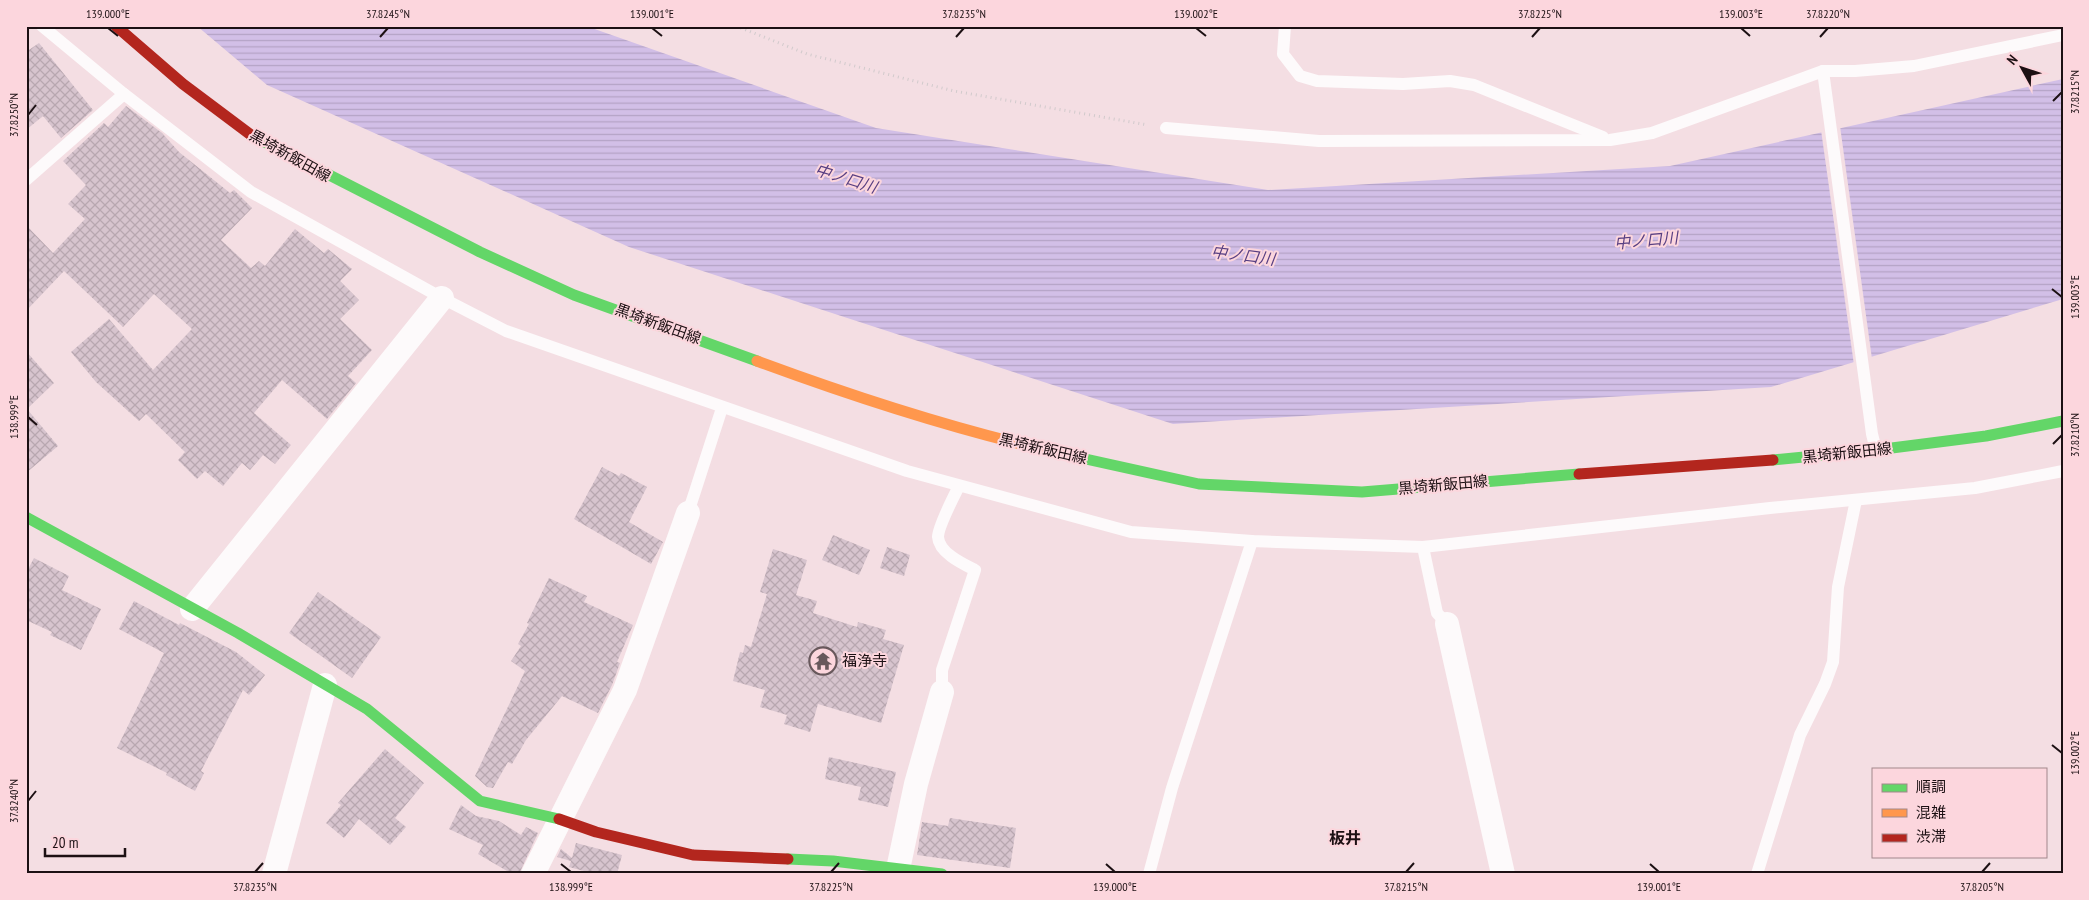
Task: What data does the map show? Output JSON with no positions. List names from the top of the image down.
{
  "streets": {
    "main road": ["黒埼新飯田線"]
  },
  "districts": ["板井"],
  "water": ["中ノ口川"],
  "places": {
    "temple": ["福浄寺"]
  },
  "legend": ["順調", "混雑", "渋滞"],
  "scale_bar": "20 m",
  "north": "top left",
  "coordinates": [
    "139.000°E",
    "37.8245°N",
    "139.001°E",
    "37.8235°N",
    "139.002°E",
    "37.8225°N",
    "139.003°E",
    "37.8220°N",
    "37.8215°N",
    "37.8250°N",
    "138.999°E",
    "37.8210°N",
    "37.8240°N",
    "37.8205°N"
  ]
}
